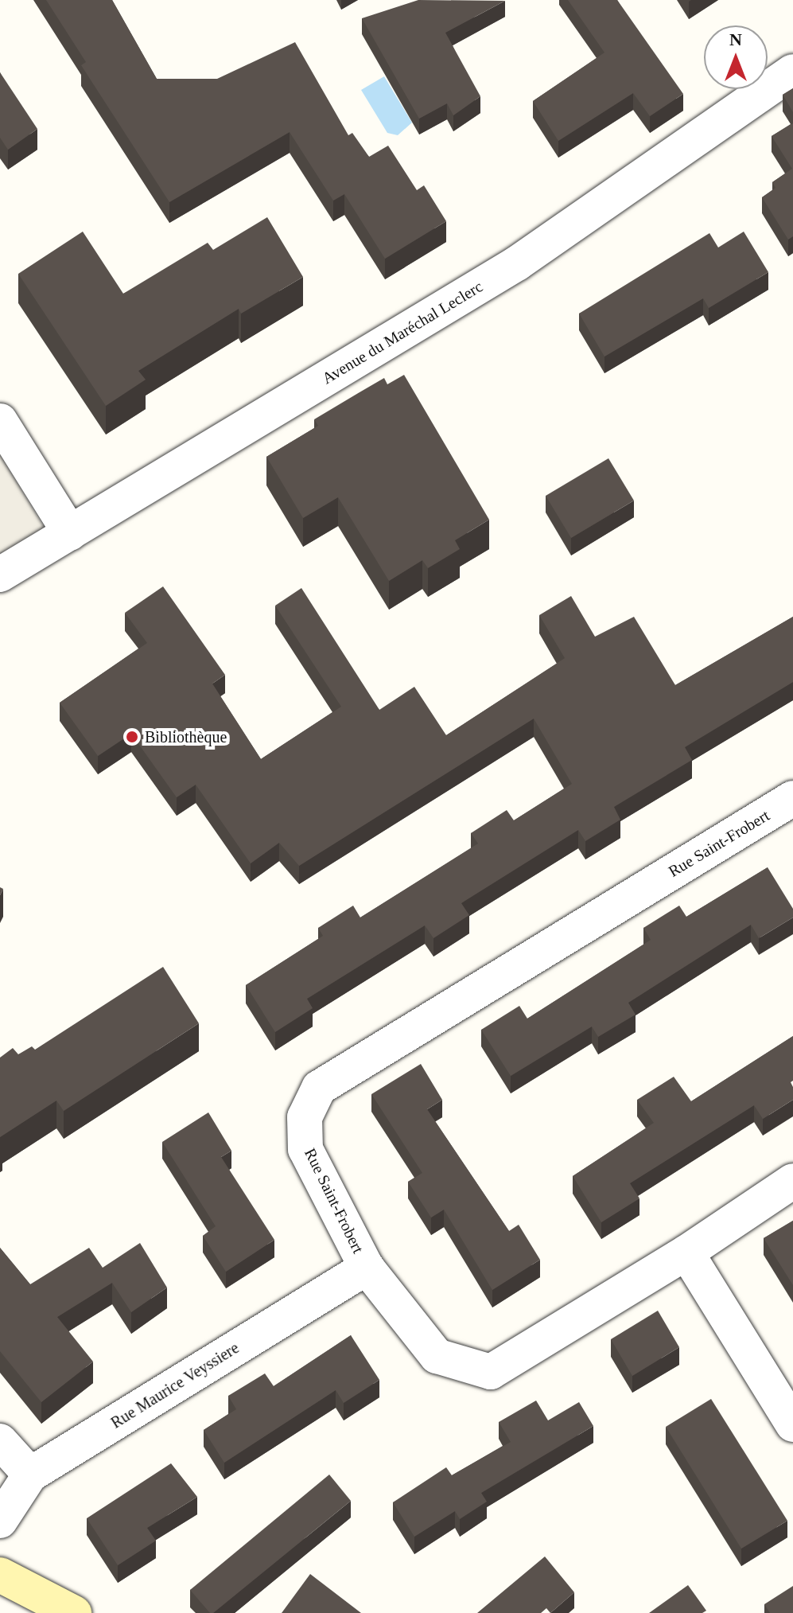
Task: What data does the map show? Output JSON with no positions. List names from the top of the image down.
{
  "streets": {
    "street": ["Avenue du Maréchal Leclerc", "Rue Saint-Frobert", "Rue Maurice Veyssiere"]
  },
  "crossings": [
    ["Rue Saint-Frobert", "Rue Maurice Veyssiere"]
  ],
  "places": ["Bibliothèque"],
  "north": "top"
}
